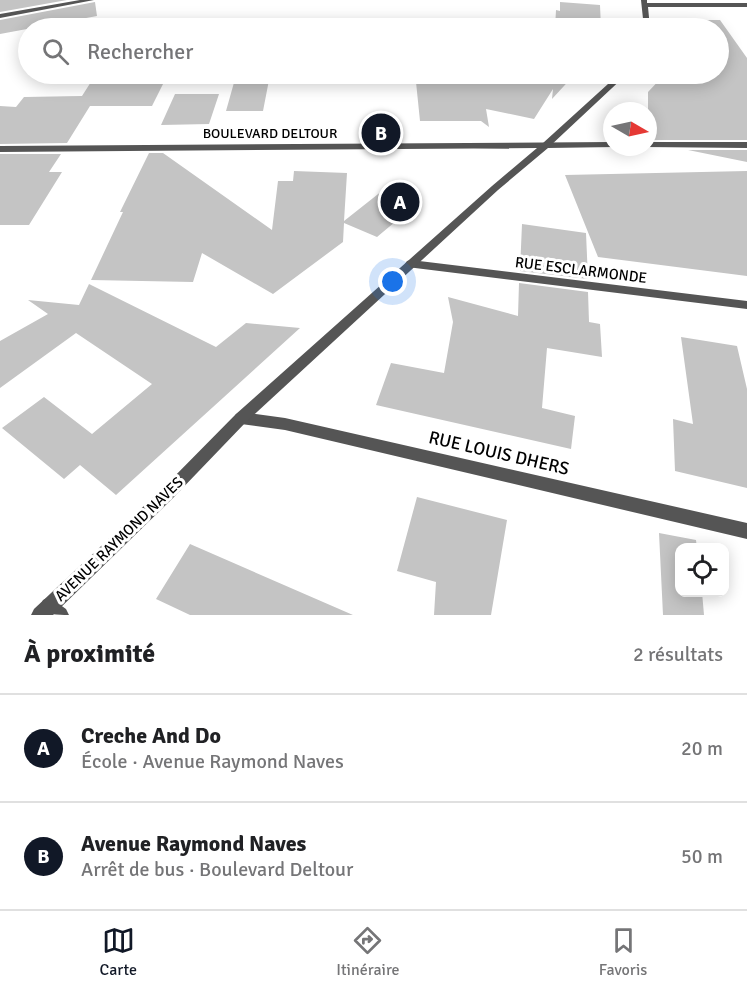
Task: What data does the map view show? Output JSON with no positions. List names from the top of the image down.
{
  "streets": {
    "street": [
      "BOULEVARD DELTOUR",
      "RUE ESCLARMONDE",
      "RUE LOUIS DHERS",
      "AVENUE RAYMOND NAVES"
    ]
  },
  "crossings": [
    ["BOULEVARD DELTOUR", "AVENUE RAYMOND NAVES"],
    ["RUE ESCLARMONDE", "AVENUE RAYMOND NAVES"],
    ["RUE LOUIS DHERS", "AVENUE RAYMOND NAVES"]
  ],
  "north": "right",
  "page": {
    "search": "Rechercher",
    "pins": ["B", "A"],
    "heading": ["À proximité", "2 résultats"],
    "list": [
      {
        "mark": "A",
        "name": "Creche And Do",
        "note": "École · Avenue Raymond Naves",
        "value": "20 m"
      },
      {
        "mark": "B",
        "name": "Avenue Raymond Naves",
        "note": "Arrêt de bus · Boulevard Deltour",
        "value": "50 m"
      }
    ],
    "nav": ["Carte", "Itinéraire", "Favoris"]
  }
}
